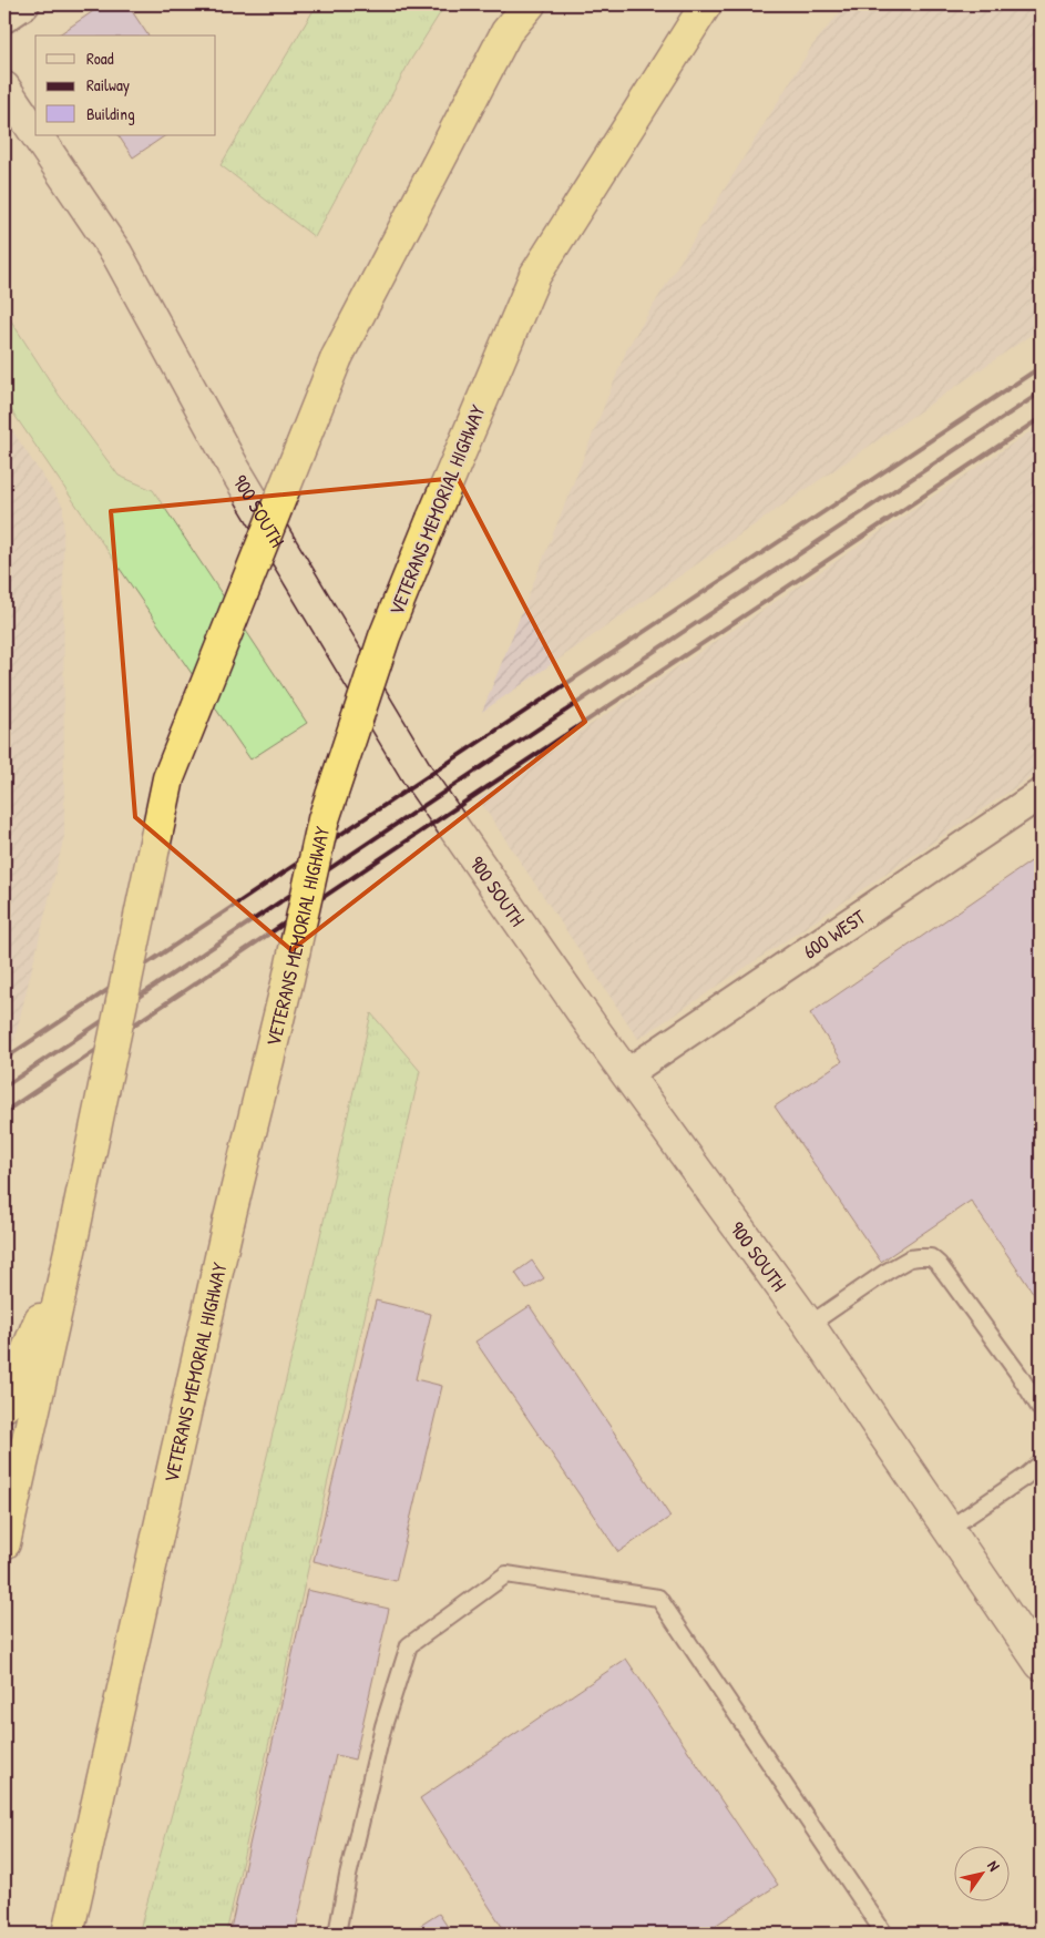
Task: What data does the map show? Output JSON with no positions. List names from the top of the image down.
{
  "streets": {
    "highway": ["VETERANS MEMORIAL HIGHWAY"],
    "street": ["900 SOUTH", "600 WEST"]
  },
  "crossings": [
    ["900 SOUTH", "600 WEST"]
  ],
  "legend": ["Road", "Railway", "Building"],
  "north": "top right"
}
